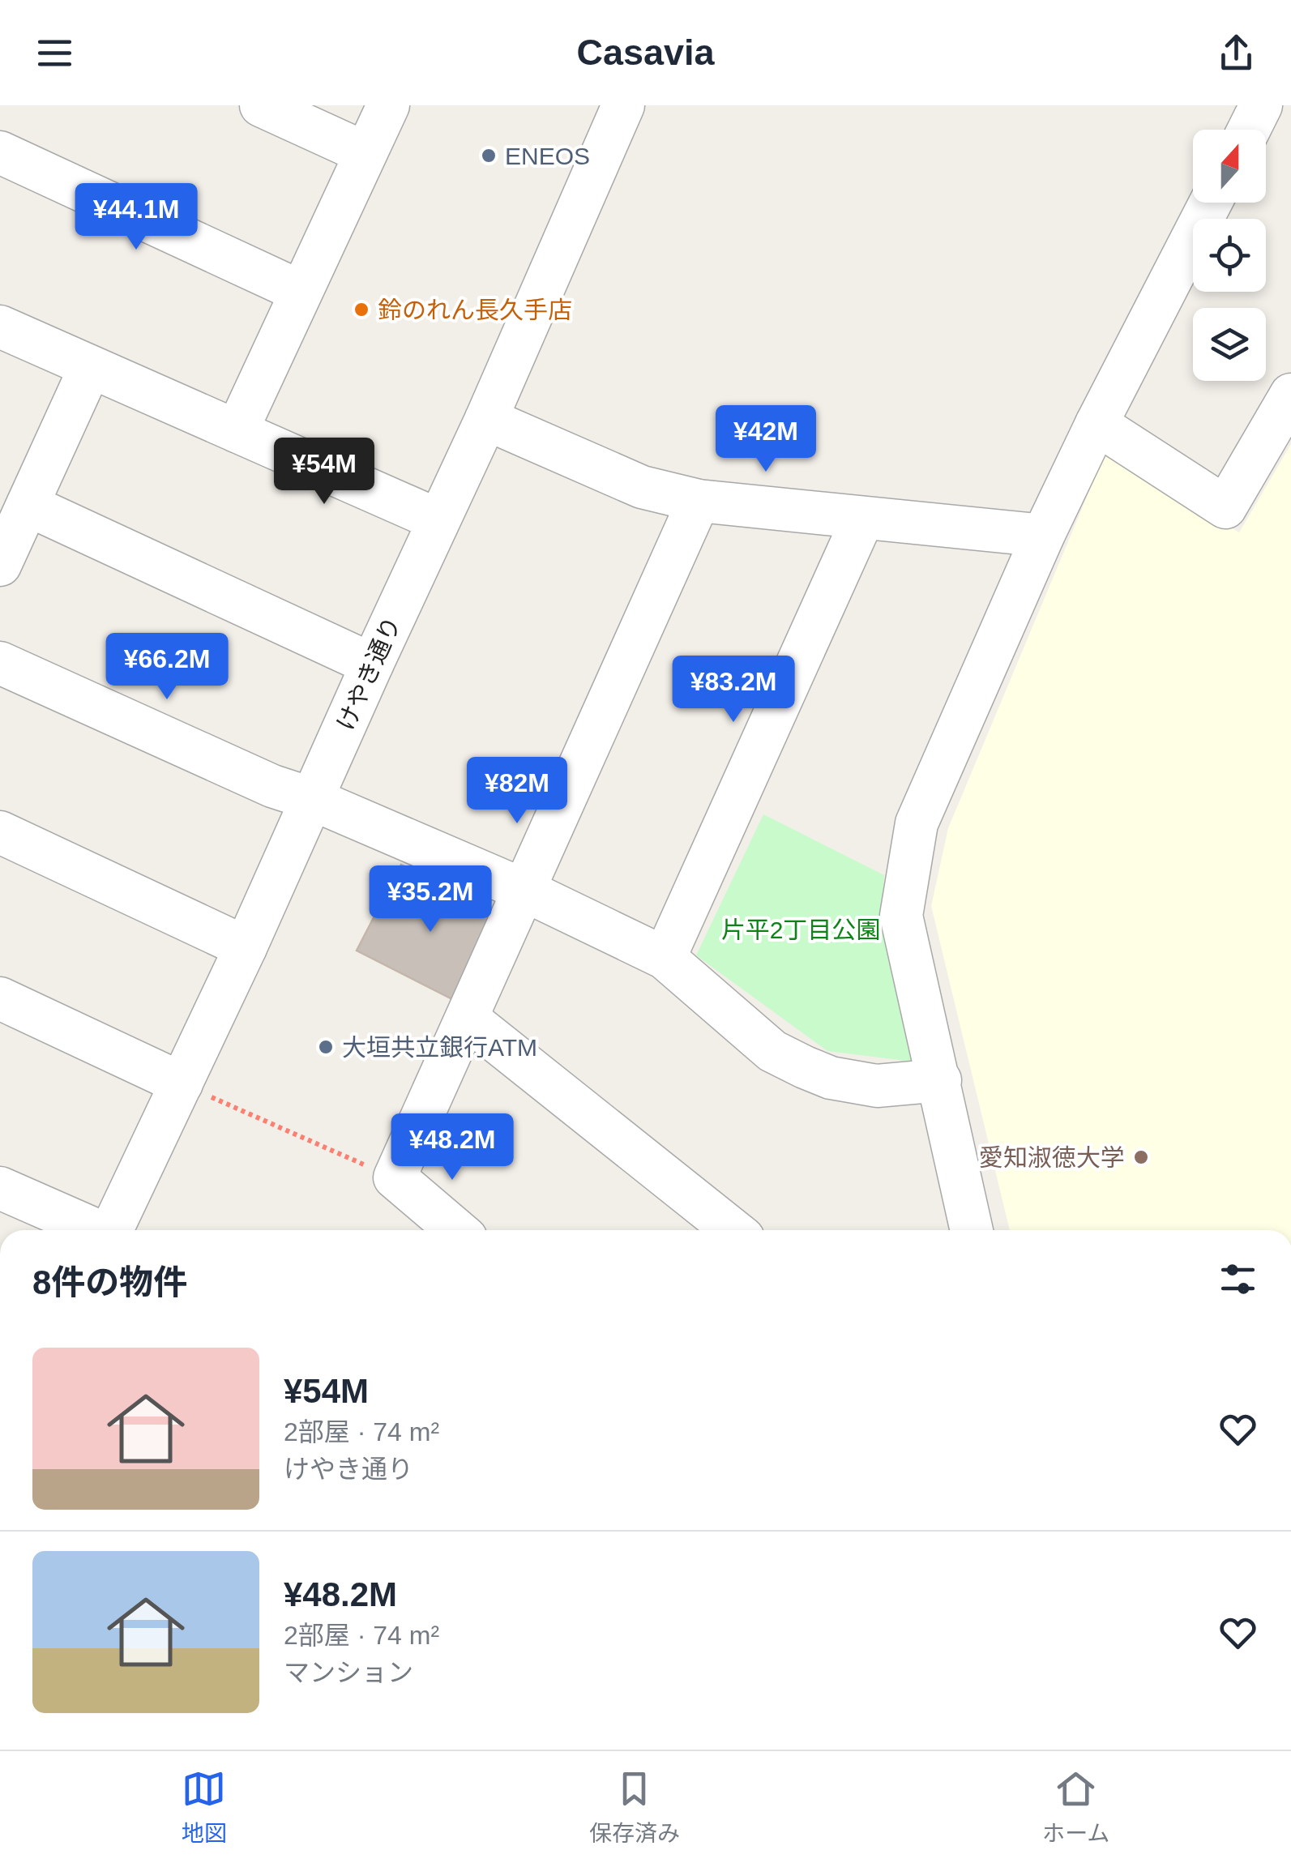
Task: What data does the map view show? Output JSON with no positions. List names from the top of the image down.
{
  "streets": {
    "street": ["けやき通り"]
  },
  "parks": ["片平2丁目公園"],
  "places": [
    "ENEOS",
    "鈴のれん長久手店",
    "大垣共立銀行ATM",
    "愛知淑徳大学"
  ],
  "north": "top",
  "page": {
    "header": "Casavia",
    "price": [
      "¥44.1M",
      "¥42M",
      "¥54M",
      "¥66.2M",
      "¥83.2M",
      "¥82M",
      "¥35.2M",
      "¥48.2M"
    ],
    "heading": "8件の物件",
    "list": [
      {
        "name": "¥54M",
        "note": "2部屋 · 74 m² · けやき通り"
      },
      {
        "name": "¥48.2M",
        "note": "2部屋 · 74 m² · マンション"
      }
    ],
    "tabs": ["地図", "保存済み", "ホーム"]
  }
}
